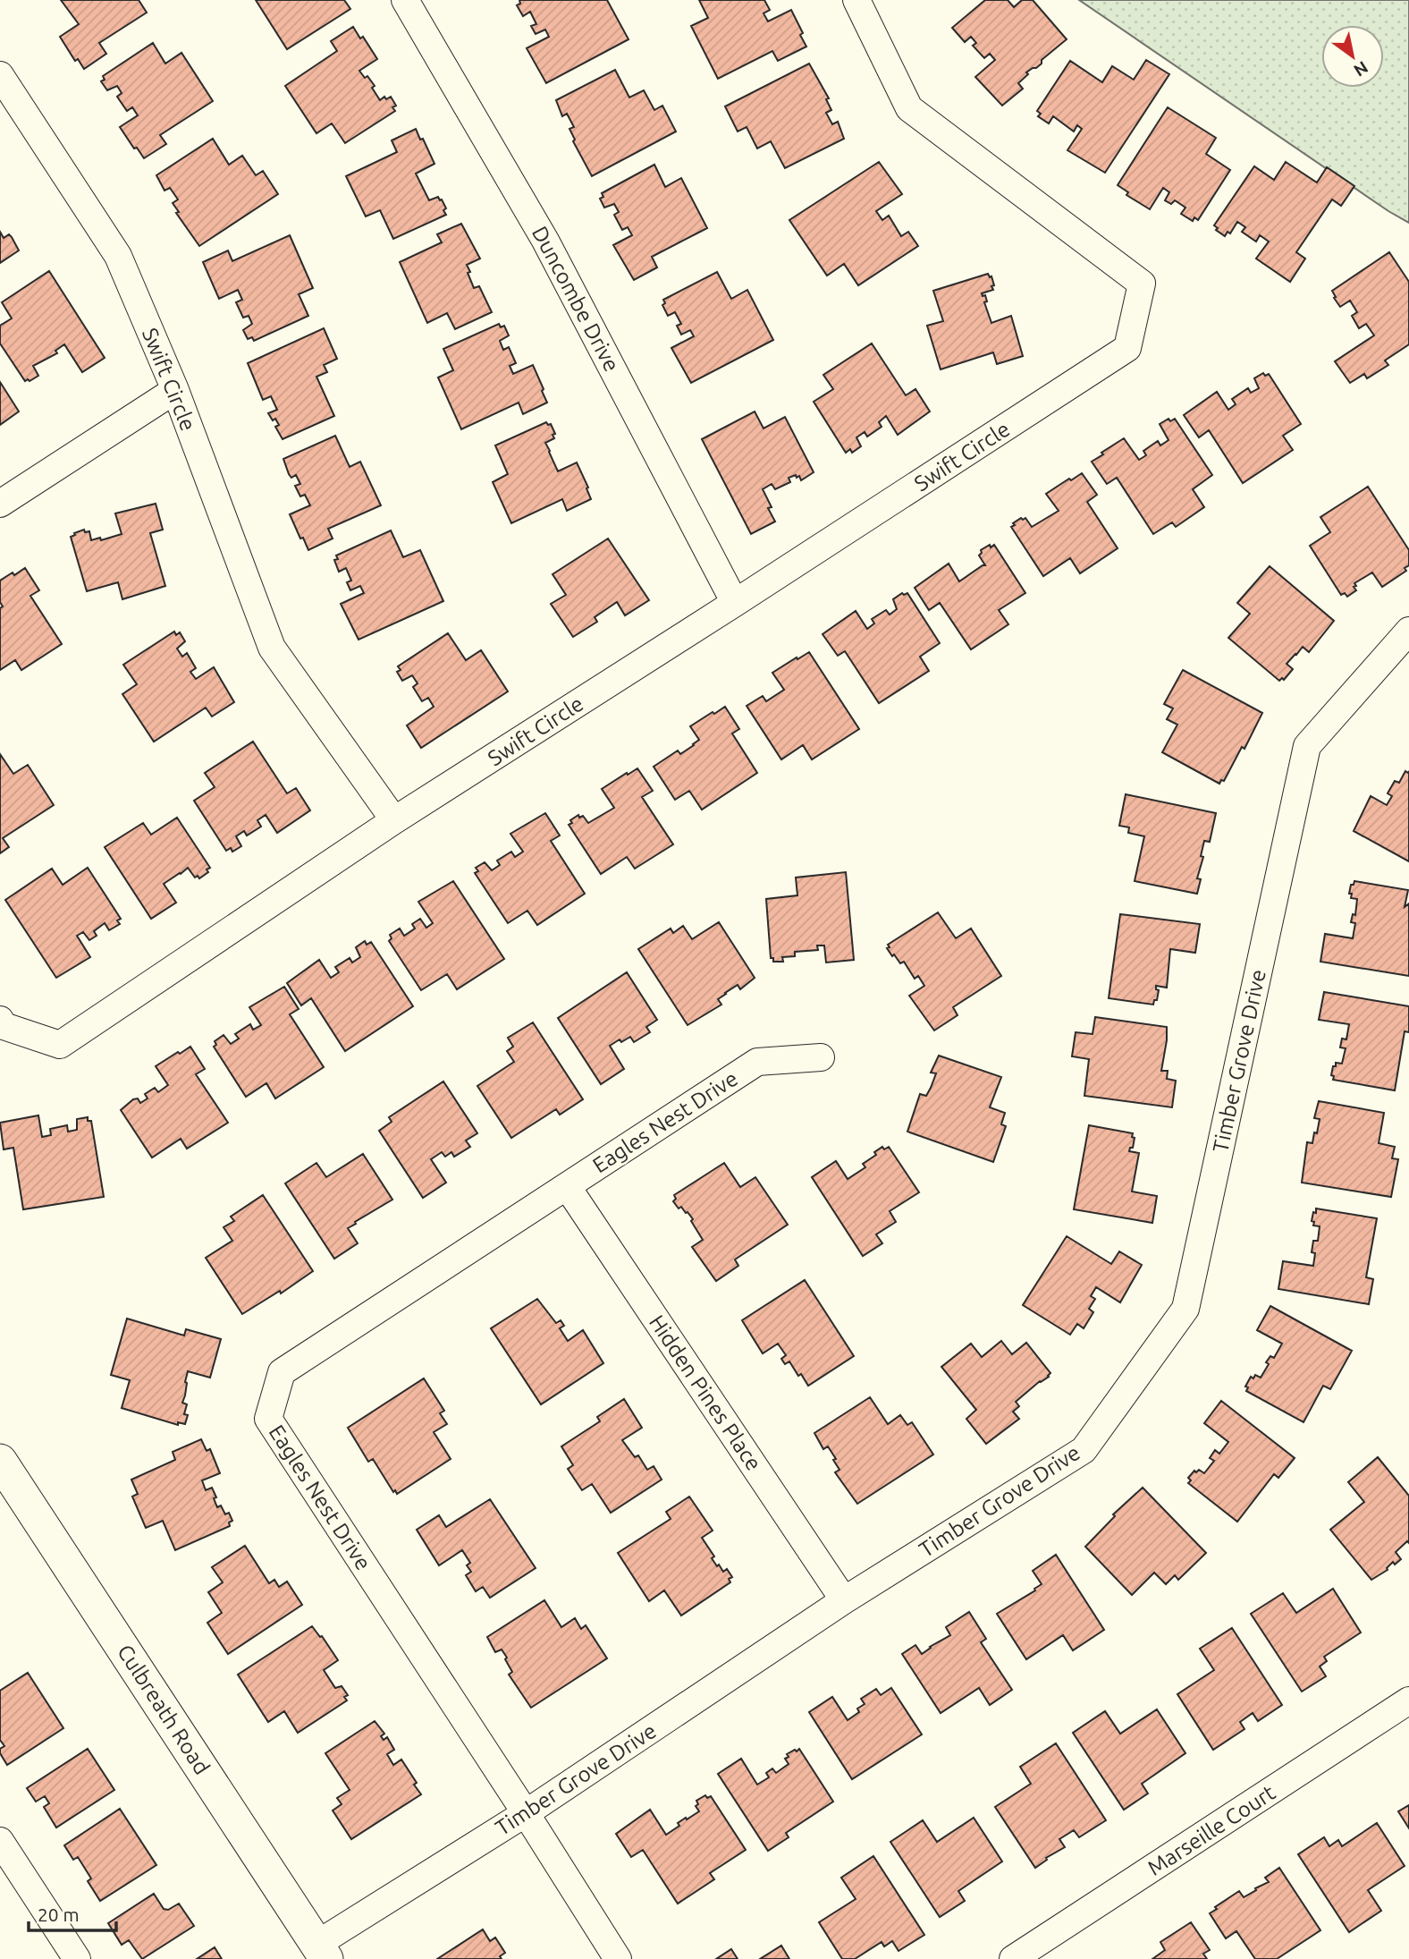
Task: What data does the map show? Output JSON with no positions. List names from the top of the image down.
{
  "streets": {
    "street": [
      "Duncombe Drive",
      "Swift Circle",
      "Timber Grove Drive",
      "Eagles Nest Drive",
      "Hidden Pines Place",
      "Culbreath Road",
      "Marseille Court"
    ]
  },
  "crossings": [
    ["Duncombe Drive", "Swift Circle"],
    ["Timber Grove Drive", "Eagles Nest Drive"],
    ["Timber Grove Drive", "Hidden Pines Place"],
    ["Timber Grove Drive", "Culbreath Road"],
    ["Eagles Nest Drive", "Hidden Pines Place"]
  ],
  "scale_bar": "20 m",
  "north": "bottom right"
}
